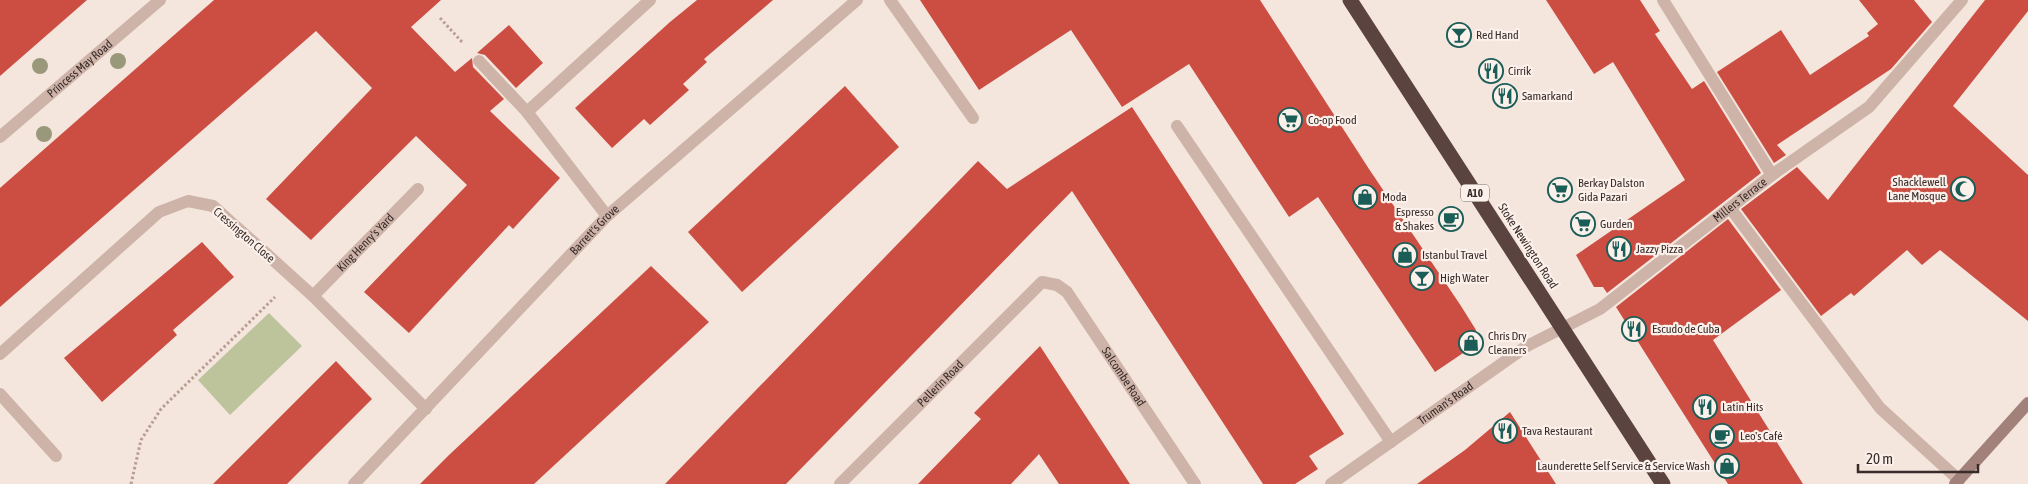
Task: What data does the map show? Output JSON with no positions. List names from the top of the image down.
{
  "streets": {
    "highway": ["A10", "Stoke Newington Road"],
    "street": [
      "Princess May Road",
      "Millers Terrace",
      "Barrett's Grove",
      "Cressington Close",
      "King Henry's Yard",
      "Salcombe Road",
      "Pellerin Road",
      "Truman's Road"
    ]
  },
  "crossings": [
    ["Millers Terrace", "Stoke Newington Road"],
    ["Millers Terrace", "Truman's Road"],
    ["Barrett's Grove", "Cressington Close"],
    ["Cressington Close", "King Henry's Yard"],
    ["Stoke Newington Road", "Truman's Road"],
    ["Salcombe Road", "Pellerin Road"]
  ],
  "places": {
    "bar": ["Red Hand", "High Water"],
    "restaurant": [
      "Cirrik",
      "Samarkand",
      "Jazzy Pizza",
      "Escudo de Cuba",
      "Latin Hits",
      "Tava Restaurant"
    ],
    "supermarket": ["Co-op Food", "Berkay Dalston Gida Pazari", "Gurden"],
    "mosque": ["Shacklewell Lane Mosque"],
    "shop": [
      "Moda",
      "Istanbul Travel",
      "Chris Dry Cleaners",
      "Launderette Self Service & Service Wash"
    ],
    "cafe": ["Espresso & Shakes", "Leo's Café"]
  },
  "scale_bar": "20 m"
}
